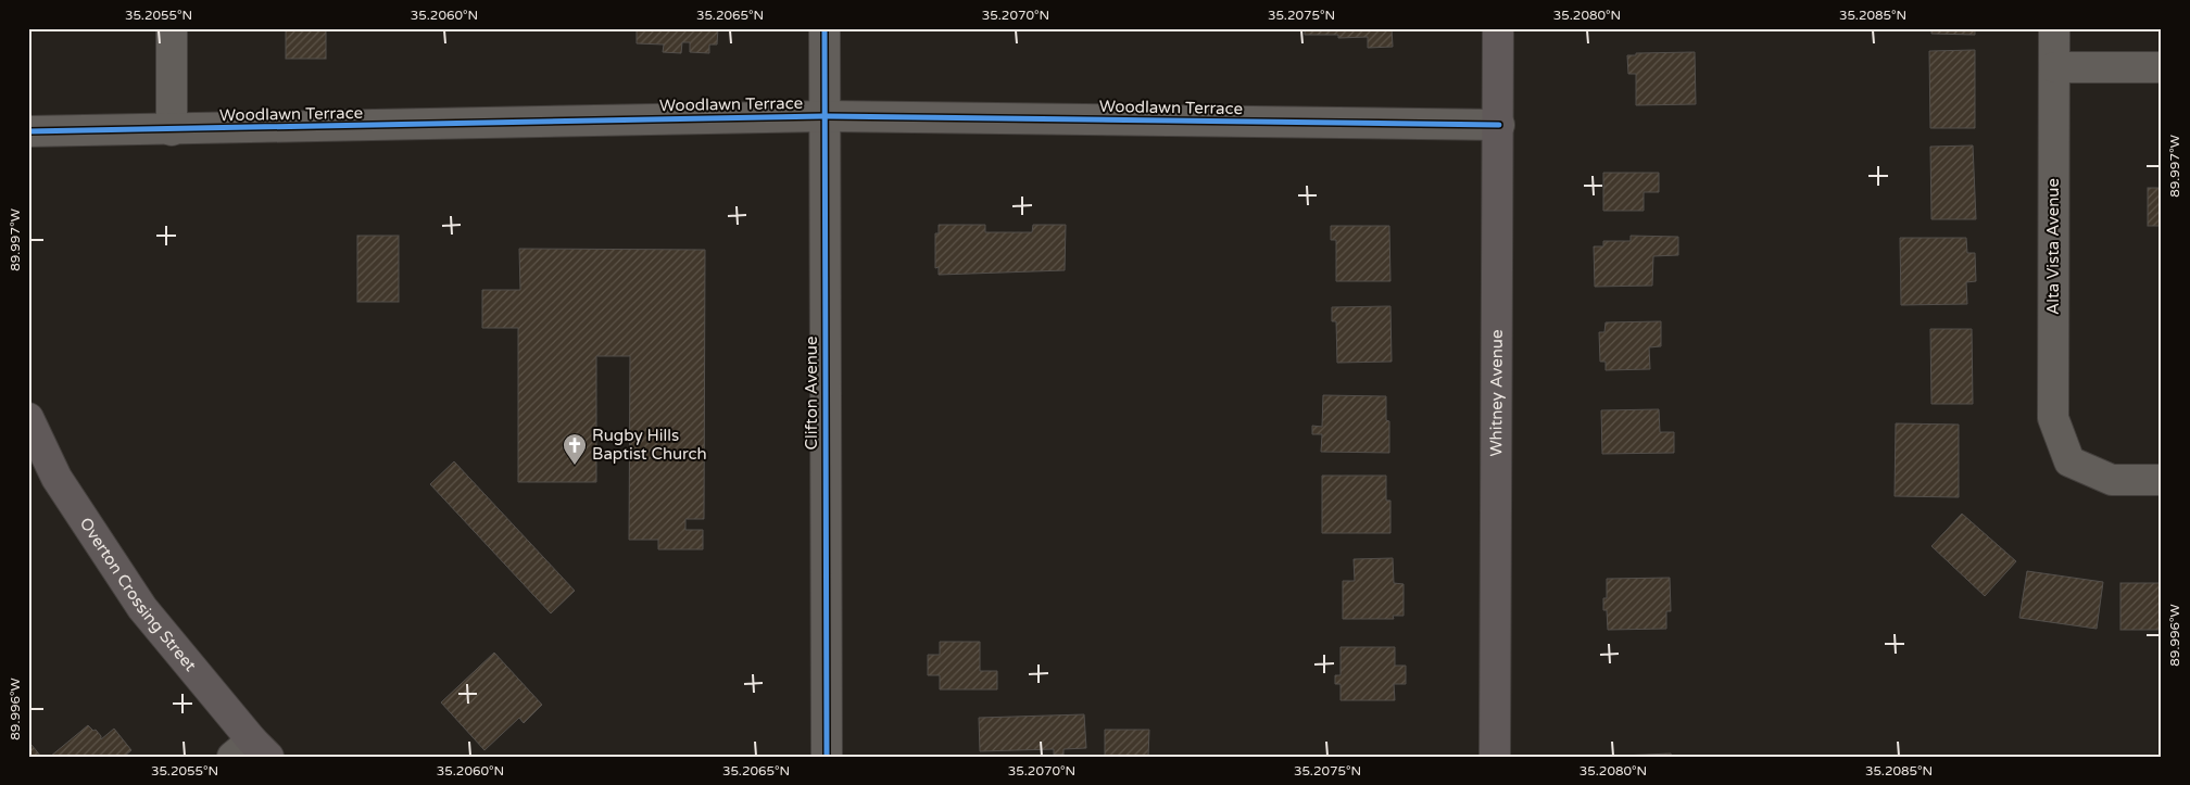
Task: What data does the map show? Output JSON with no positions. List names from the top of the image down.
{
  "streets": {
    "main road": ["Whitney Avenue", "Overton Crossing Street"],
    "street": ["Woodlawn Terrace", "Alta Vista Avenue", "Clifton Avenue"]
  },
  "crossings": [
    ["Woodlawn Terrace", "Clifton Avenue"],
    ["Woodlawn Terrace", "Whitney Avenue"]
  ],
  "places": {
    "church": ["Rugby Hills Baptist Church"]
  },
  "coordinates": [
    "35.2055°N",
    "35.2060°N",
    "35.2065°N",
    "35.2070°N",
    "35.2075°N",
    "35.2080°N",
    "35.2085°N",
    "89.997°W",
    "89.996°W"
  ]
}
